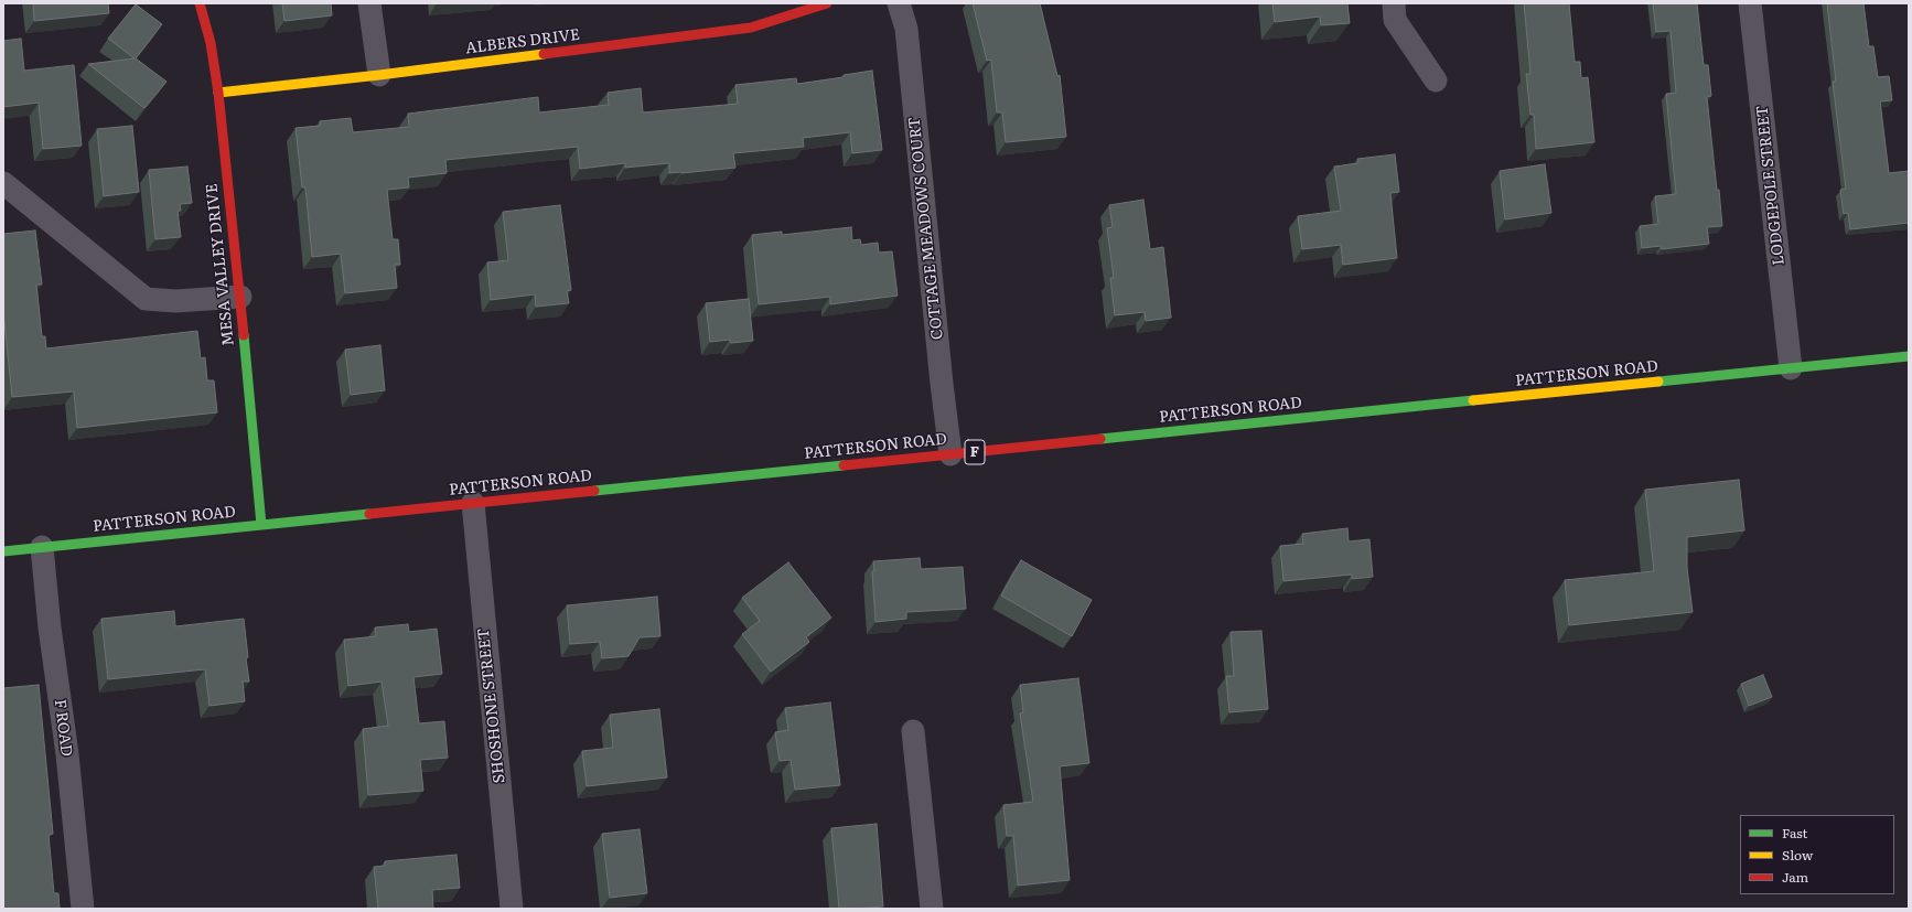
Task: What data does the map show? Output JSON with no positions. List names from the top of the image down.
{
  "streets": {
    "main road": [
      "ALBERS DRIVE",
      "MESA VALLEY DRIVE",
      "PATTERSON ROAD",
      "F"
    ],
    "street": [
      "LODGEPOLE STREET",
      "COTTAGE MEADOWS COURT",
      "SHOSHONE STREET",
      "F ROAD"
    ]
  },
  "crossings": [
    ["ALBERS DRIVE", "MESA VALLEY DRIVE"],
    ["LODGEPOLE STREET", "PATTERSON ROAD"],
    ["COTTAGE MEADOWS COURT", "PATTERSON ROAD"],
    ["MESA VALLEY DRIVE", "PATTERSON ROAD"],
    ["PATTERSON ROAD", "SHOSHONE STREET"],
    ["PATTERSON ROAD", "F ROAD"]
  ],
  "legend": ["Fast", "Slow", "Jam"]
}
